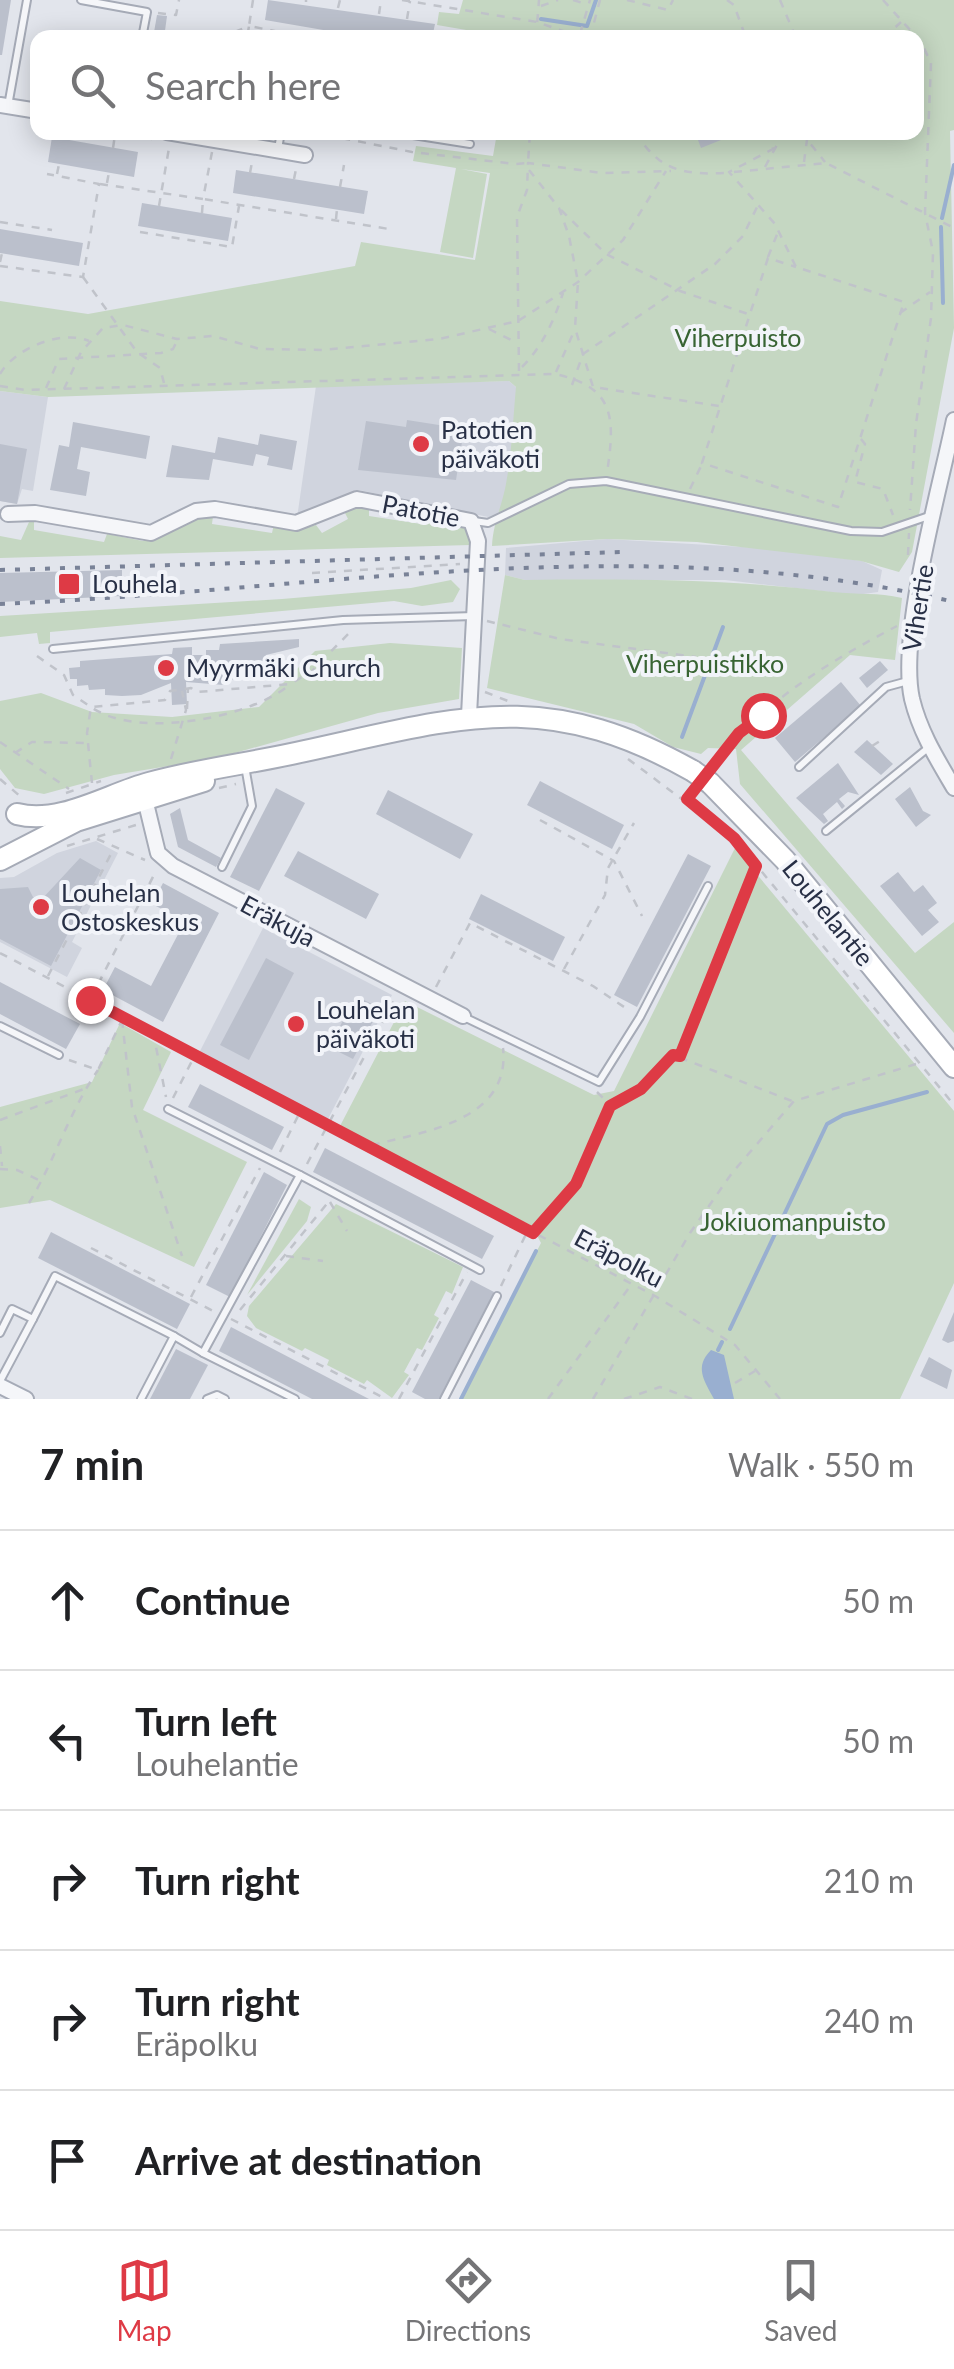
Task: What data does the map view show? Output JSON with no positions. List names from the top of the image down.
{
  "streets": {
    "main road": ["Louhelantie"],
    "street": ["Patotie", "Vihertie", "Eräkuja"],
    "path": ["Eräpolku"]
  },
  "crossings": [
    ["Patotie", "Louhelantie"],
    ["Louhelantie", "Eräkuja"]
  ],
  "parks": ["Viherpuisto", "Viherpuistikko", "Jokiuomanpuisto"],
  "places": {
    "other": [
      "Patotien päiväkoti",
      "Myyrmäki Church",
      "Louhelan Ostoskeskus",
      "Louhelan päiväkoti"
    ],
    "transit": ["Louhela"]
  },
  "page": {
    "search": "Search here",
    "heading": ["7 min", "Walk · 550 m"],
    "list": [
      ["Continue", "50 m"],
      ["Turn left", "Louhelantie", "50 m"],
      ["Turn right", "210 m"],
      ["Turn right", "Eräpolku", "240 m"],
      "Arrive at destination"
    ],
    "nav": ["Map", "Directions", "Saved"]
  }
}
